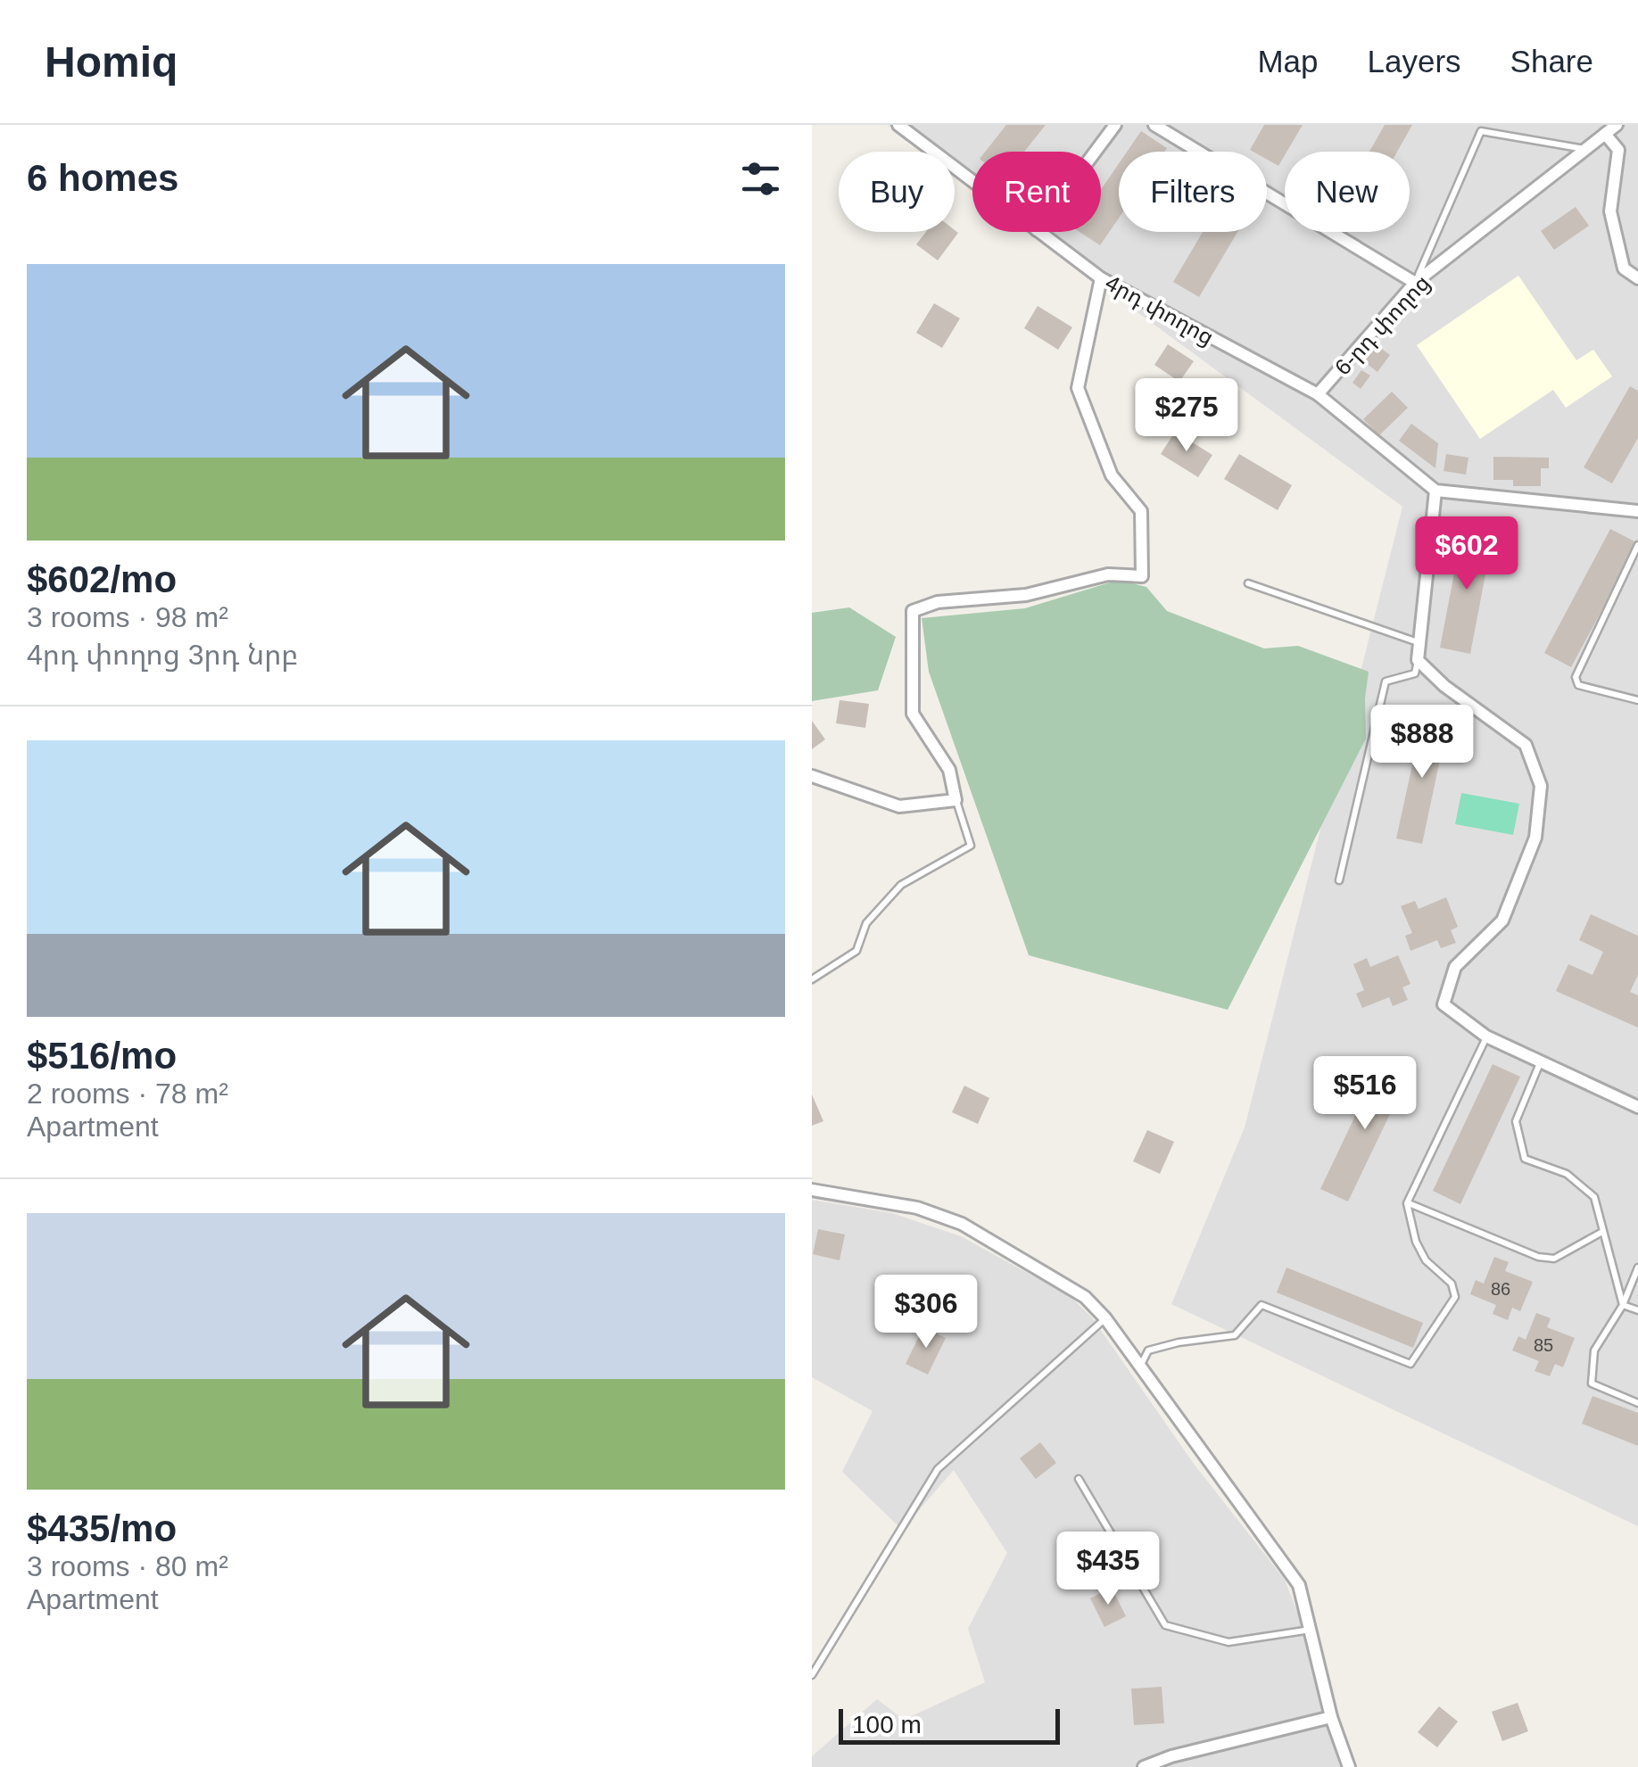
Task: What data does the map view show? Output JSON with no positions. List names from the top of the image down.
{
  "streets": {
    "street": ["4րդ փողոց", "6-րդ փողոց"]
  },
  "crossings": [
    ["4րդ փողոց", "6-րդ փողոց"]
  ],
  "house_numbers": ["86", "85"],
  "scale_bar": "100 m",
  "page": {
    "header": "Homiq",
    "nav": ["Map", "Layers", "Share"],
    "heading": "6 homes",
    "chip": [
      "Buy",
      "Rent",
      "Filters",
      "New"
    ],
    "list": [
      {
        "name": "$602/mo",
        "note": "3 rooms · 98 m² · 4րդ փողոց 3րդ նրբ"
      },
      {
        "name": "$516/mo",
        "note": "2 rooms · 78 m² · Apartment"
      },
      {
        "name": "$435/mo",
        "note": "3 rooms · 80 m² · Apartment"
      }
    ],
    "price": [
      "$275",
      "$602",
      "$888",
      "$516",
      "$306",
      "$435"
    ],
    "scale": "100 m"
  }
}
